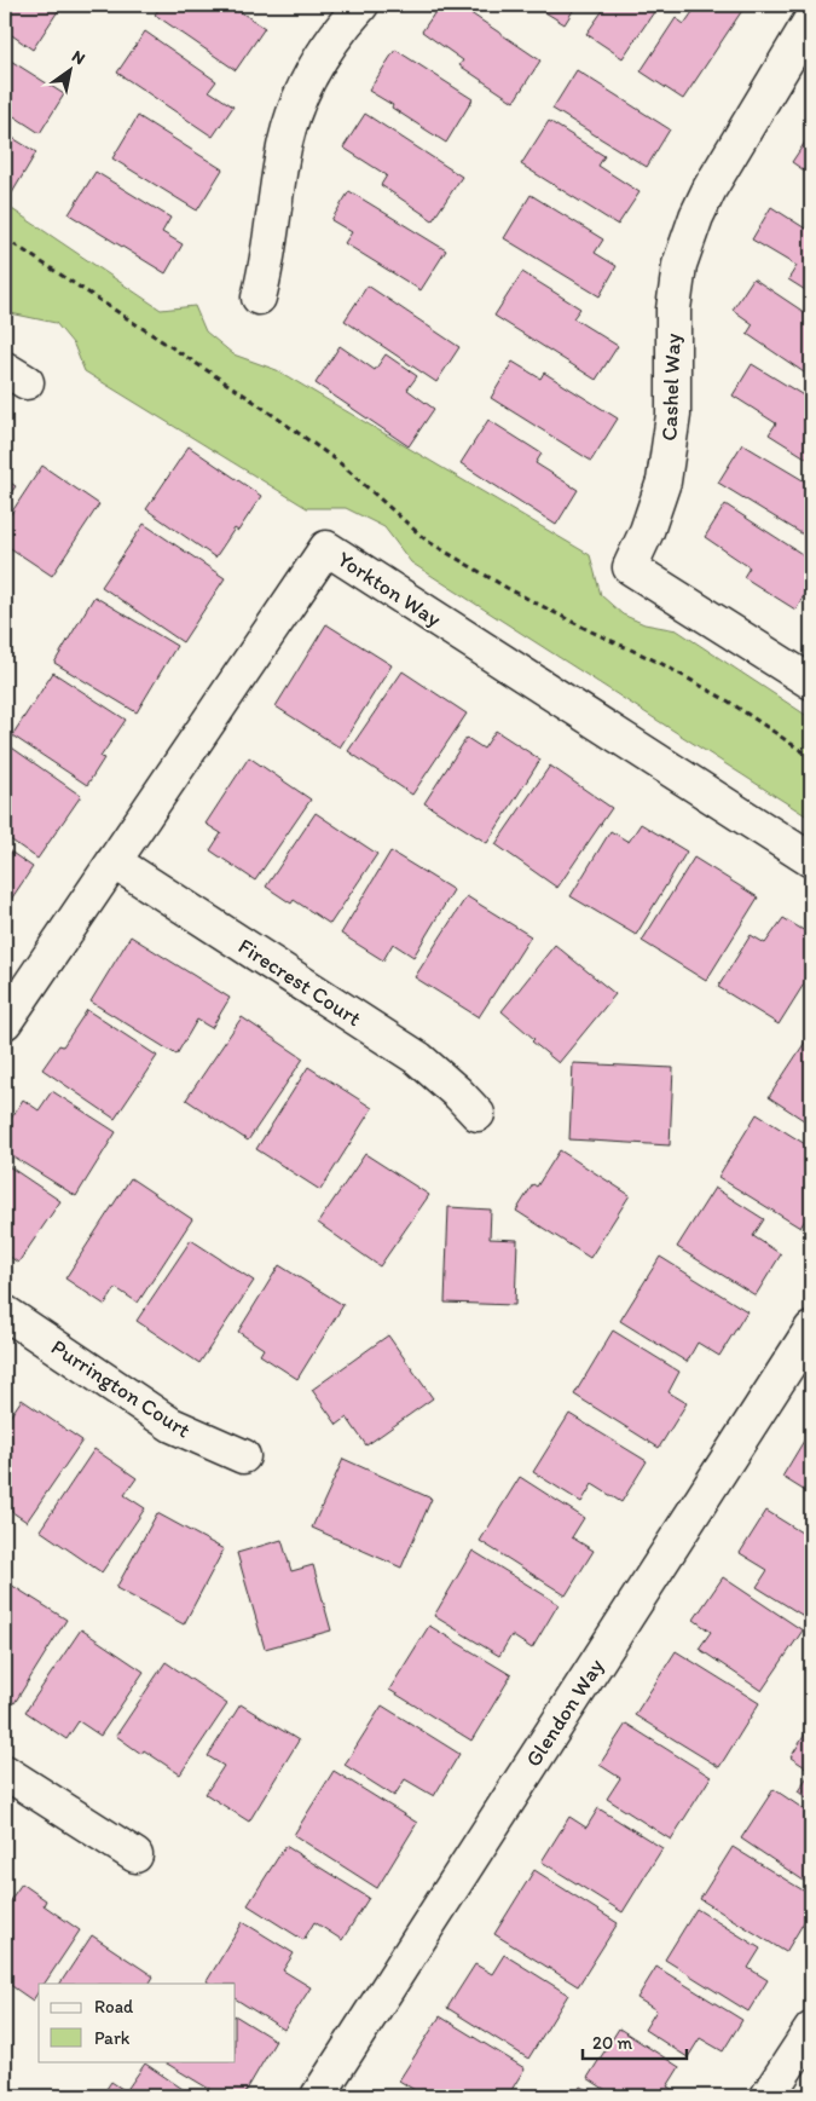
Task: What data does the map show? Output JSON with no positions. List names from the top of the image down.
{
  "streets": {
    "street": [
      "Cashel Way",
      "Yorkton Way",
      "Firecrest Court",
      "Purrington Court",
      "Glendon Way"
    ]
  },
  "crossings": [
    ["Yorkton Way", "Firecrest Court"]
  ],
  "legend": ["Road", "Park"],
  "scale_bar": "20 m",
  "north": "top right"
}
